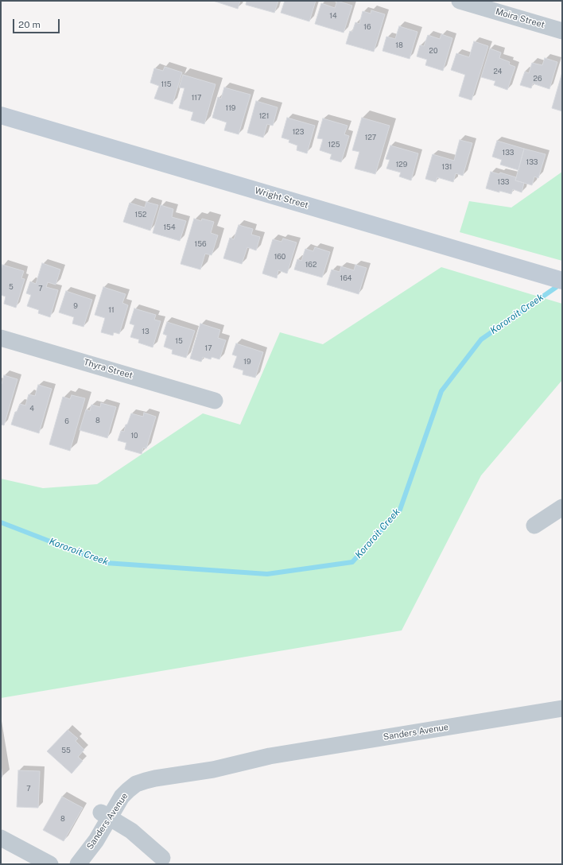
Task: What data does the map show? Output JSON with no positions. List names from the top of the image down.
{
  "streets": {
    "street": [
      "Moira Street",
      "Wright Street",
      "Thyra Street",
      "Sanders Avenue"
    ]
  },
  "water": ["Kororoit Creek"],
  "house_numbers": [
    "14",
    "16",
    "18",
    "20",
    "24",
    "26",
    "115",
    "117",
    "119",
    "121",
    "123",
    "127",
    "125",
    "133",
    "133",
    "129",
    "131",
    "133",
    "152",
    "154",
    "156",
    "160",
    "162",
    "164",
    "5",
    "7",
    "9",
    "11",
    "13",
    "15",
    "17",
    "19",
    "4",
    "8",
    "6",
    "10",
    "55",
    "7",
    "8"
  ],
  "scale_bar": "20 m"
}
